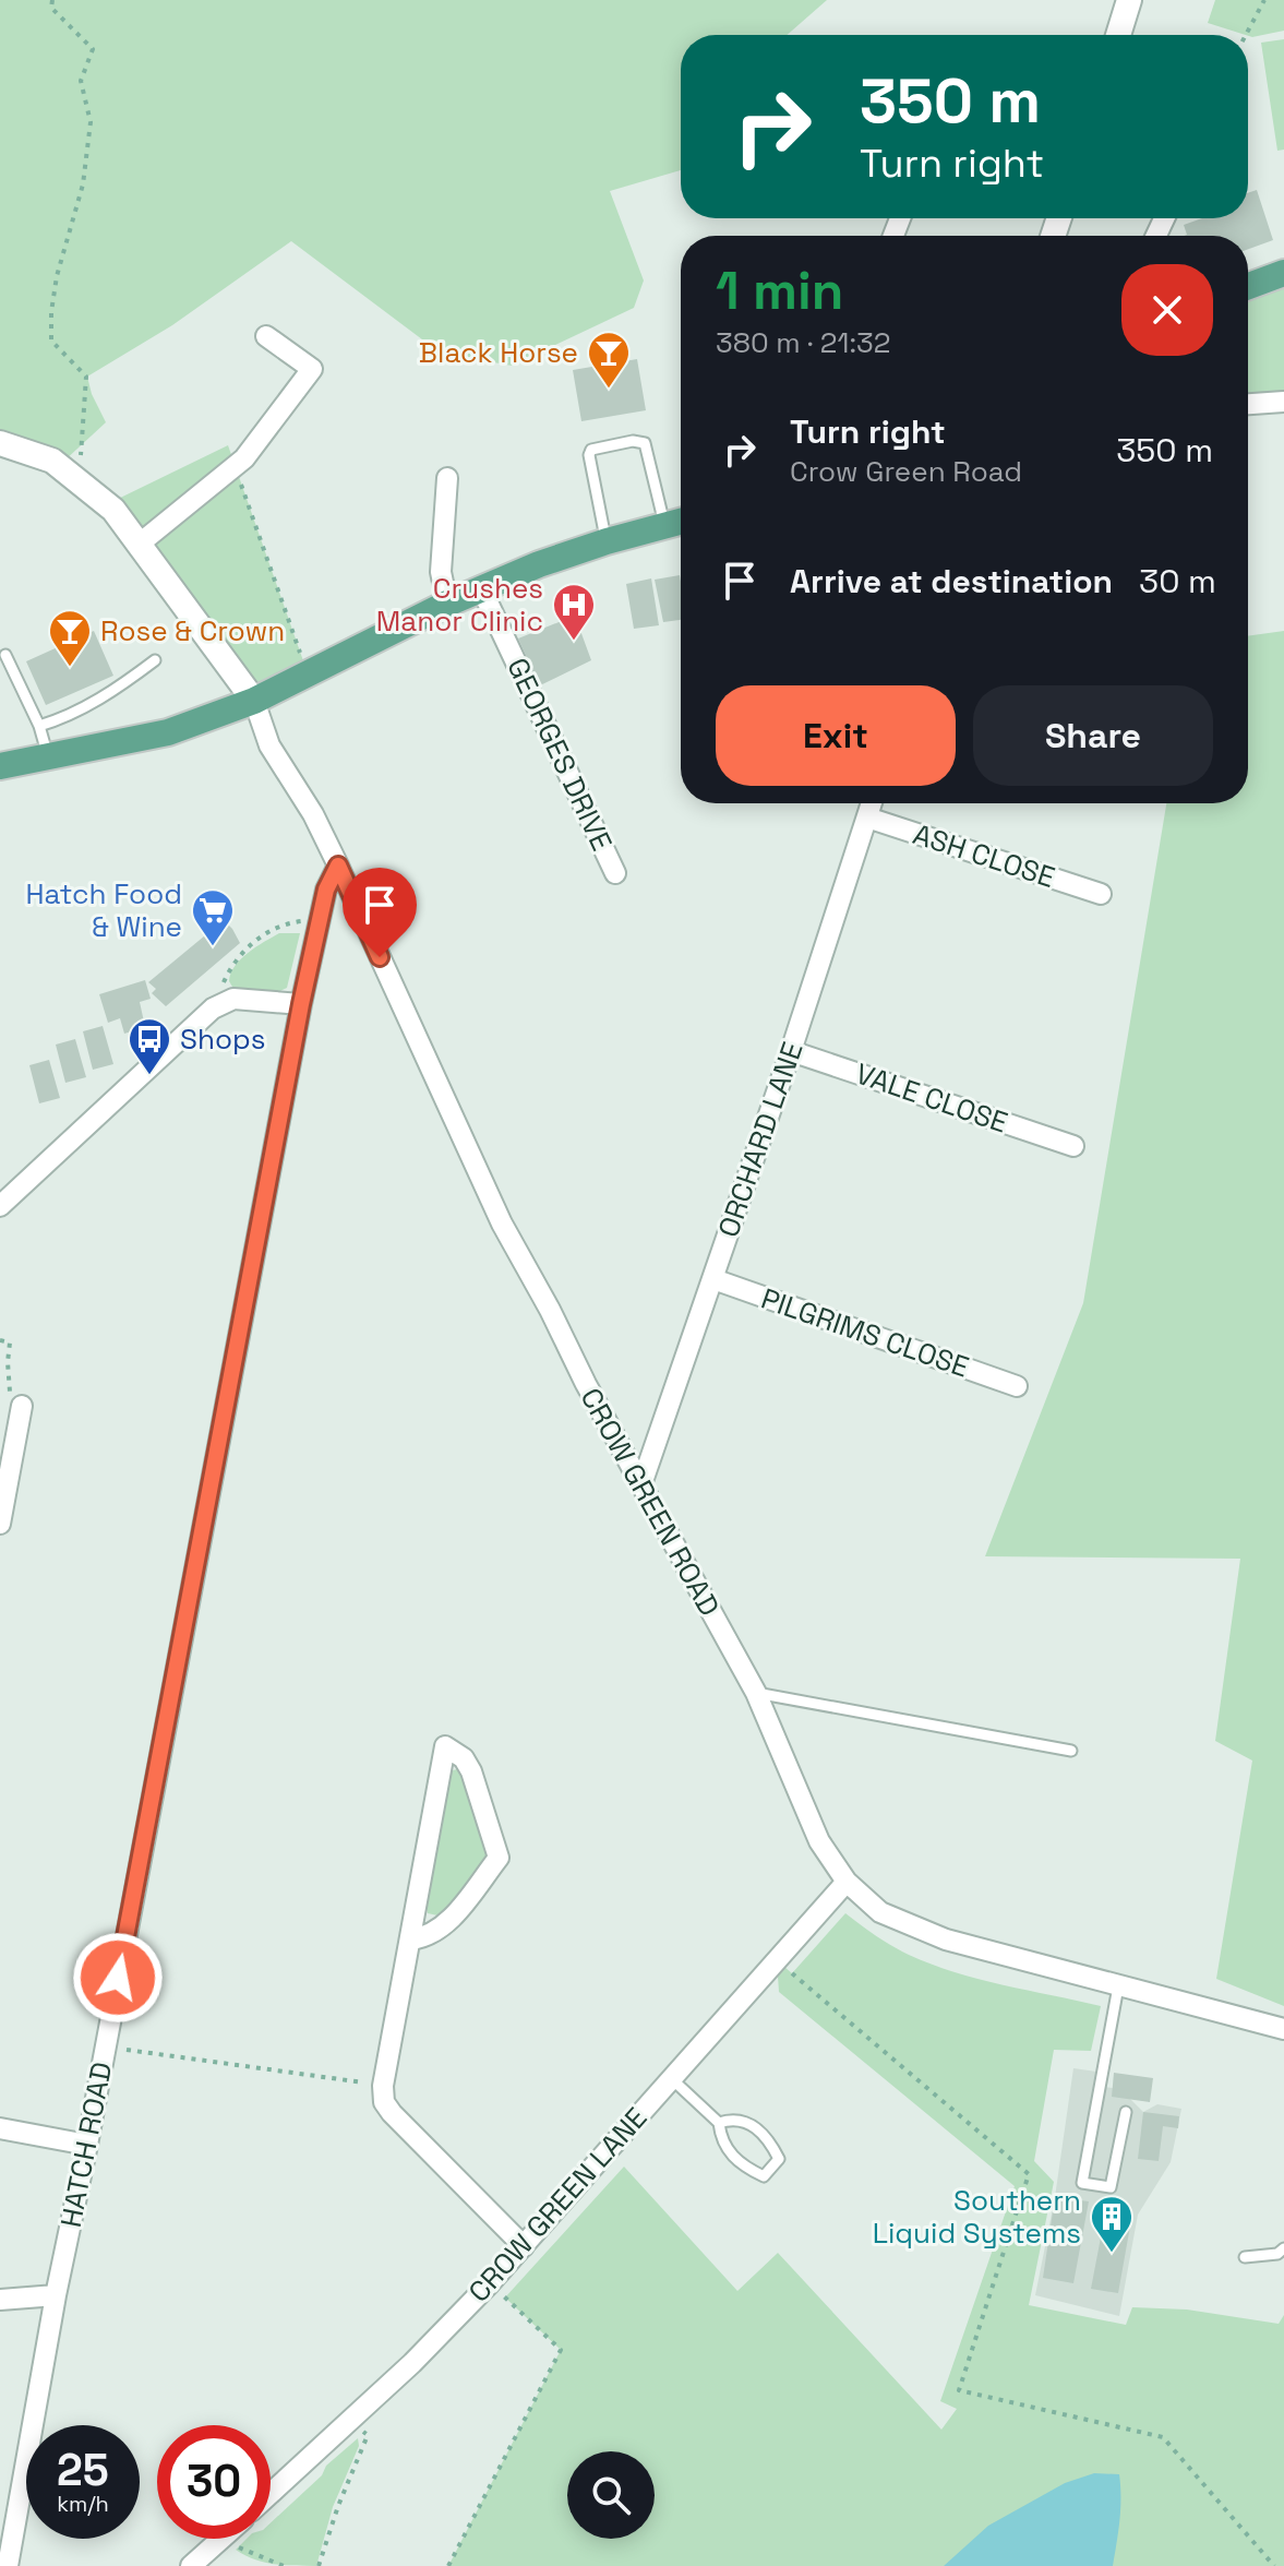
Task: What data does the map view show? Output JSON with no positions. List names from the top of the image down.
{
  "streets": {
    "street": [
      "GEORGES DRIVE",
      "ASH CLOSE",
      "VALE CLOSE",
      "ORCHARD LANE",
      "PILGRIMS CLOSE",
      "CROW GREEN ROAD",
      "HATCH ROAD",
      "CROW GREEN LANE"
    ]
  },
  "crossings": [
    ["ASH CLOSE", "ORCHARD LANE"],
    ["VALE CLOSE", "ORCHARD LANE"],
    ["ORCHARD LANE", "PILGRIMS CLOSE"],
    ["ORCHARD LANE", "CROW GREEN ROAD"],
    ["CROW GREEN ROAD", "HATCH ROAD"],
    ["CROW GREEN ROAD", "CROW GREEN LANE"]
  ],
  "places": {
    "bar": ["Black Horse", "Rose & Crown"],
    "hospital": ["Crushes Manor Clinic"],
    "supermarket": ["Hatch Food & Wine"],
    "bus stop": ["Shops"],
    "building": ["Southern Liquid Systems"]
  },
  "page": {
    "turn": ["350 m", "Turn right"],
    "heading": ["1 min", "380 m · 21:32"],
    "list": [
      {
        "name": "Turn right",
        "note": "Crow Green Road",
        "value": "350 m"
      },
      {
        "name": "Arrive at destination",
        "value": "30 m"
      }
    ],
    "buttons": ["Exit", "Share"],
    "speed": "25 km/h",
    "limit": "30"
  }
}
